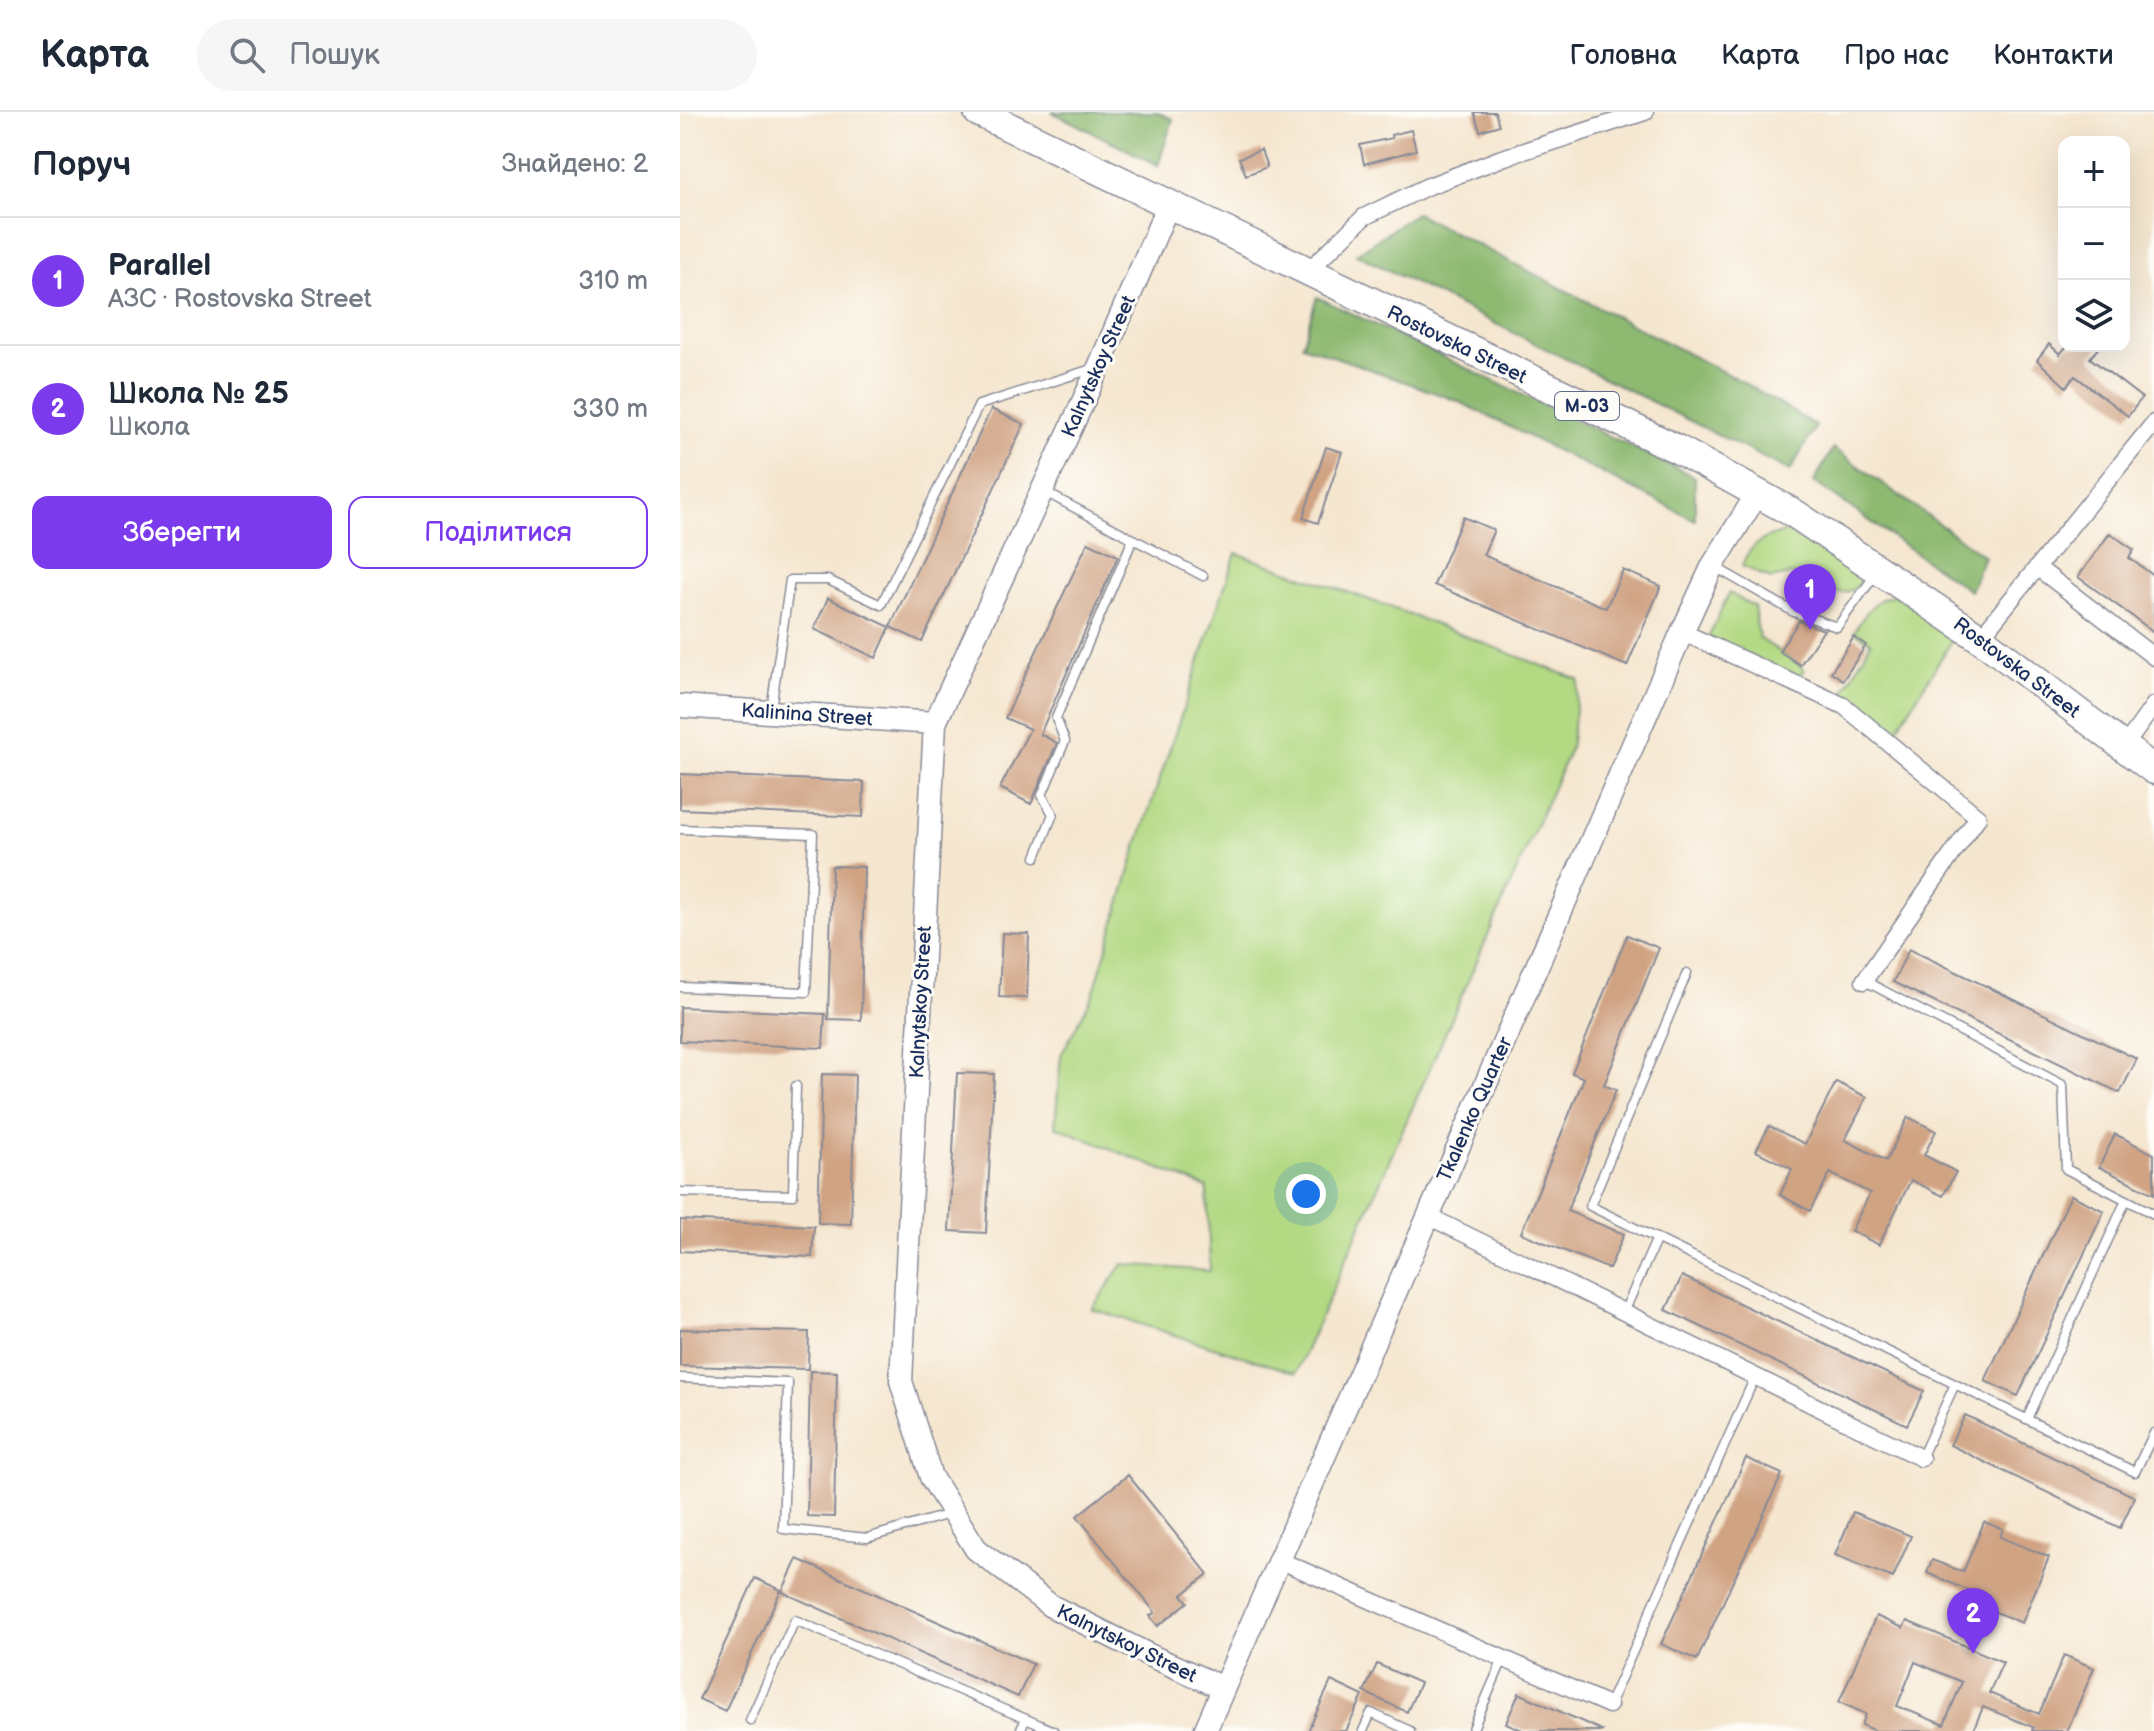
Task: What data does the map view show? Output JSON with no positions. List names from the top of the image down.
{
  "streets": {
    "highway": ["Rostovska Street", "М-03"],
    "street": ["Kalnytskoy Street", "Kalinina Street", "Tkalenko Quarter"]
  },
  "crossings": [
    ["Rostovska Street", "Kalnytskoy Street"],
    ["Rostovska Street", "Tkalenko Quarter"],
    ["Kalnytskoy Street", "Kalinina Street"],
    ["Kalnytskoy Street", "Tkalenko Quarter"]
  ],
  "page": {
    "header": "Карта",
    "search": "Пошук",
    "nav": [
      "Головна",
      "Карта",
      "Про нас",
      "Контакти"
    ],
    "heading": ["Поруч", "Знайдено: 2"],
    "map_buttons": ["+", "−"],
    "list": [
      {
        "mark": "1",
        "name": "Parallel",
        "note": "АЗС · Rostovska Street",
        "value": "310 m"
      },
      {
        "mark": "2",
        "name": "Школа № 25",
        "note": "Школа",
        "value": "330 m"
      }
    ],
    "buttons": ["Зберегти", "Поділитися"],
    "pins": ["1", "2"]
  }
}
